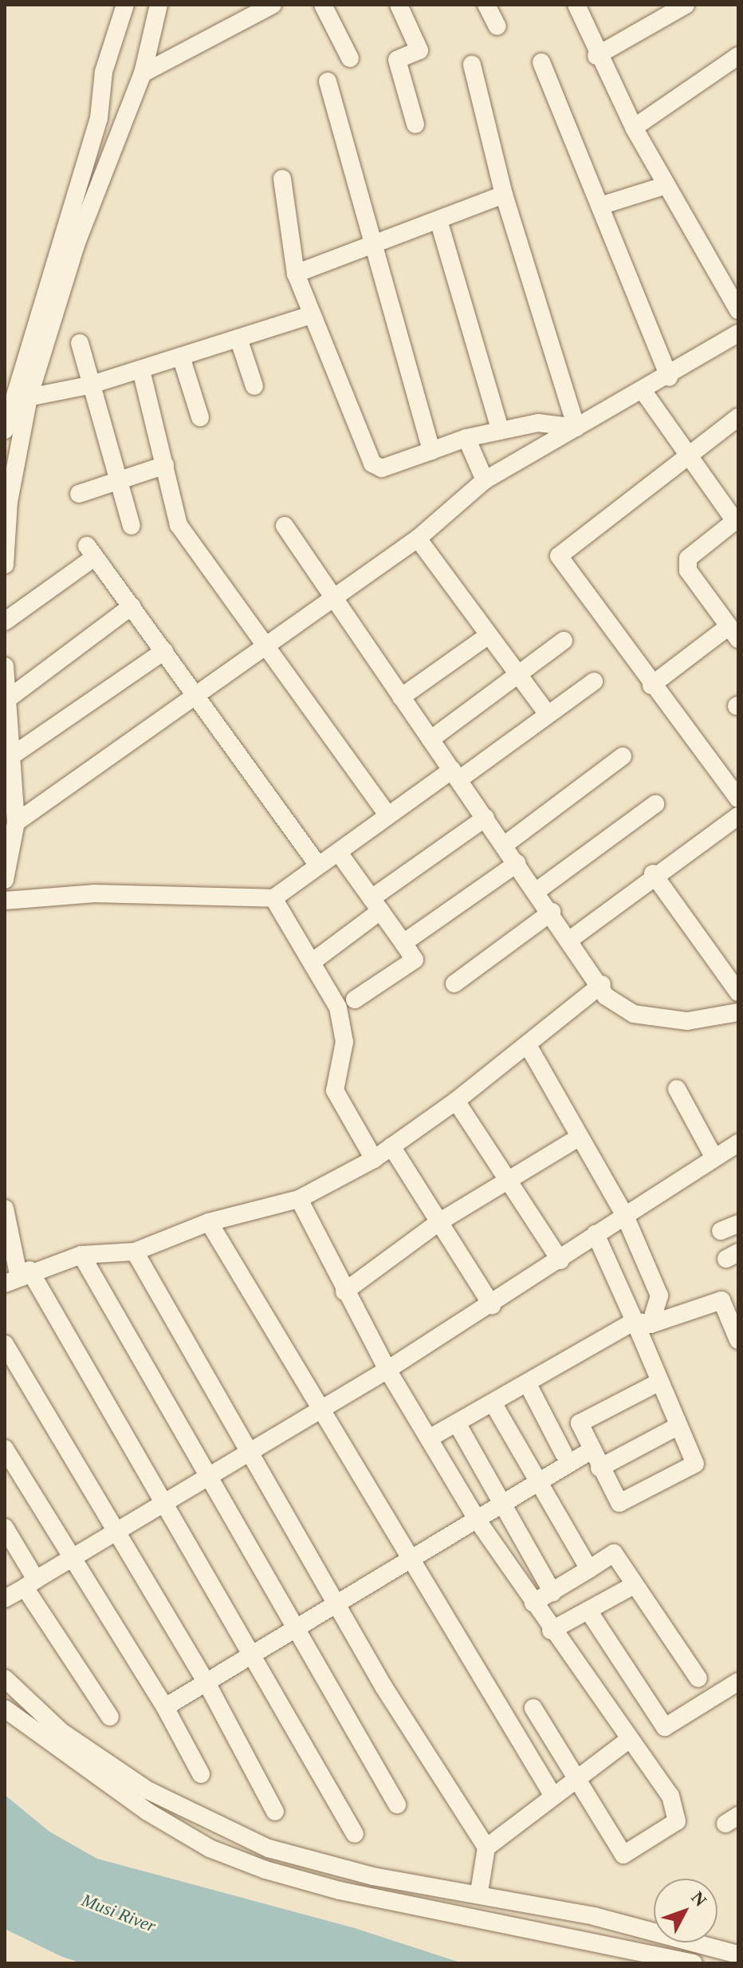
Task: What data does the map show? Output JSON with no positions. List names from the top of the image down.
{
  "water": ["Musi River"],
  "north": "top right"
}
